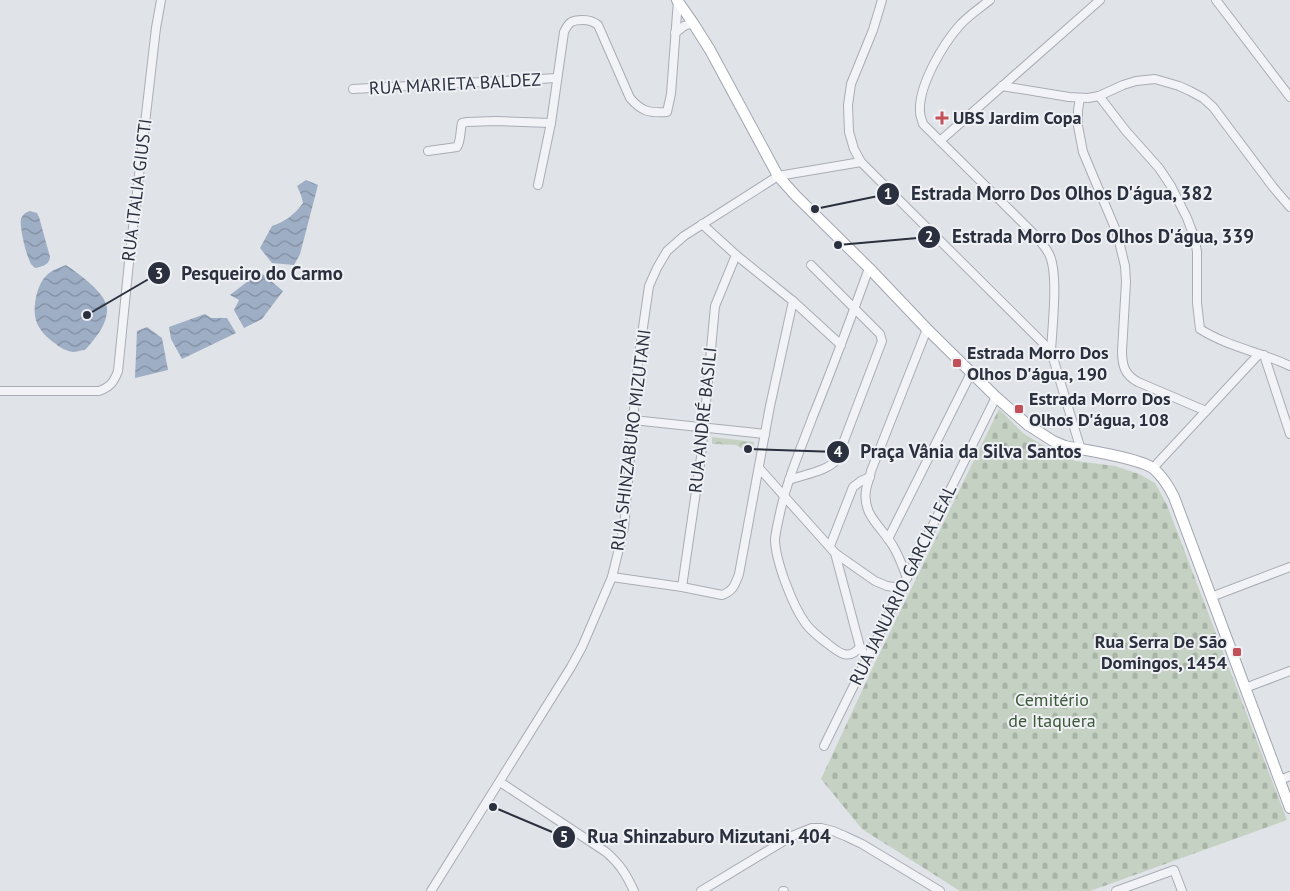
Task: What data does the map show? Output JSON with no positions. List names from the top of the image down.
{
  "streets": {
    "street": [
      "RUA MARIETA BALDEZ",
      "RUA ITALIA GIUSTI",
      "RUA ANDRÉ BASILI",
      "RUA SHINZABURO MIZUTANI",
      "RUA JANUÁRIO GARCIA LEAL"
    ]
  },
  "parks": ["Cemitério de Itaquera"],
  "places": {
    "health": ["UBS Jardim Copa"],
    "other": [
      "Estrada Morro Dos Olhos D'água, 382",
      "Estrada Morro Dos Olhos D'água, 339",
      "Pesqueiro do Carmo",
      "Praça Vânia da Silva Santos",
      "Rua Shinzaburo Mizutani, 404"
    ],
    "transit": ["Estrada Morro Dos Olhos D'água, 190", "Estrada Morro Dos Olhos D'água, 108", "Rua Serra De São Domingos, 1454"]
  }
}
